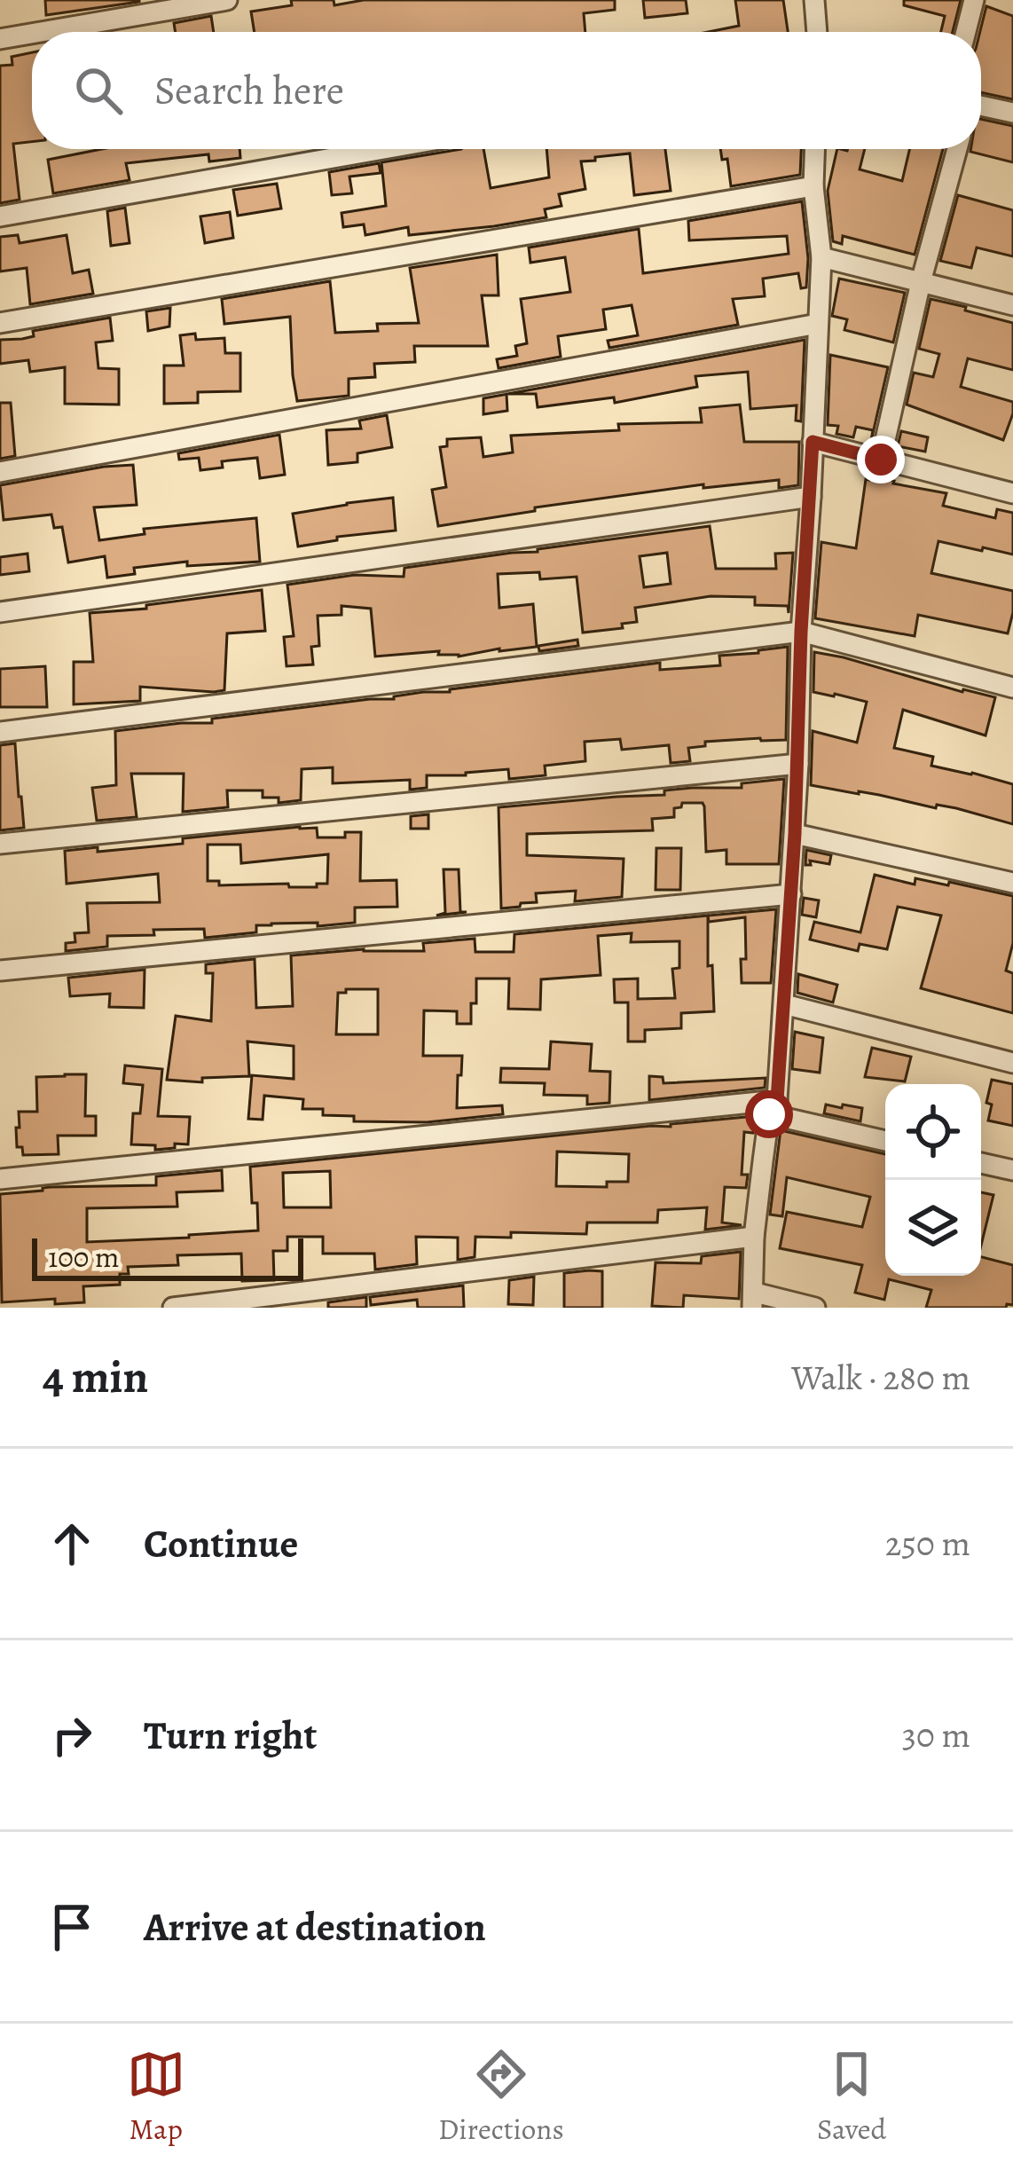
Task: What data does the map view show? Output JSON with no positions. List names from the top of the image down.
{
  "scale_bar": "100 m",
  "page": {
    "search": "Search here",
    "scale": "100 m",
    "heading": ["4 min", "Walk · 280 m"],
    "list": [
      ["Continue", "250 m"],
      ["Turn right", "30 m"],
      "Arrive at destination"
    ],
    "nav": ["Map", "Directions", "Saved"]
  }
}
